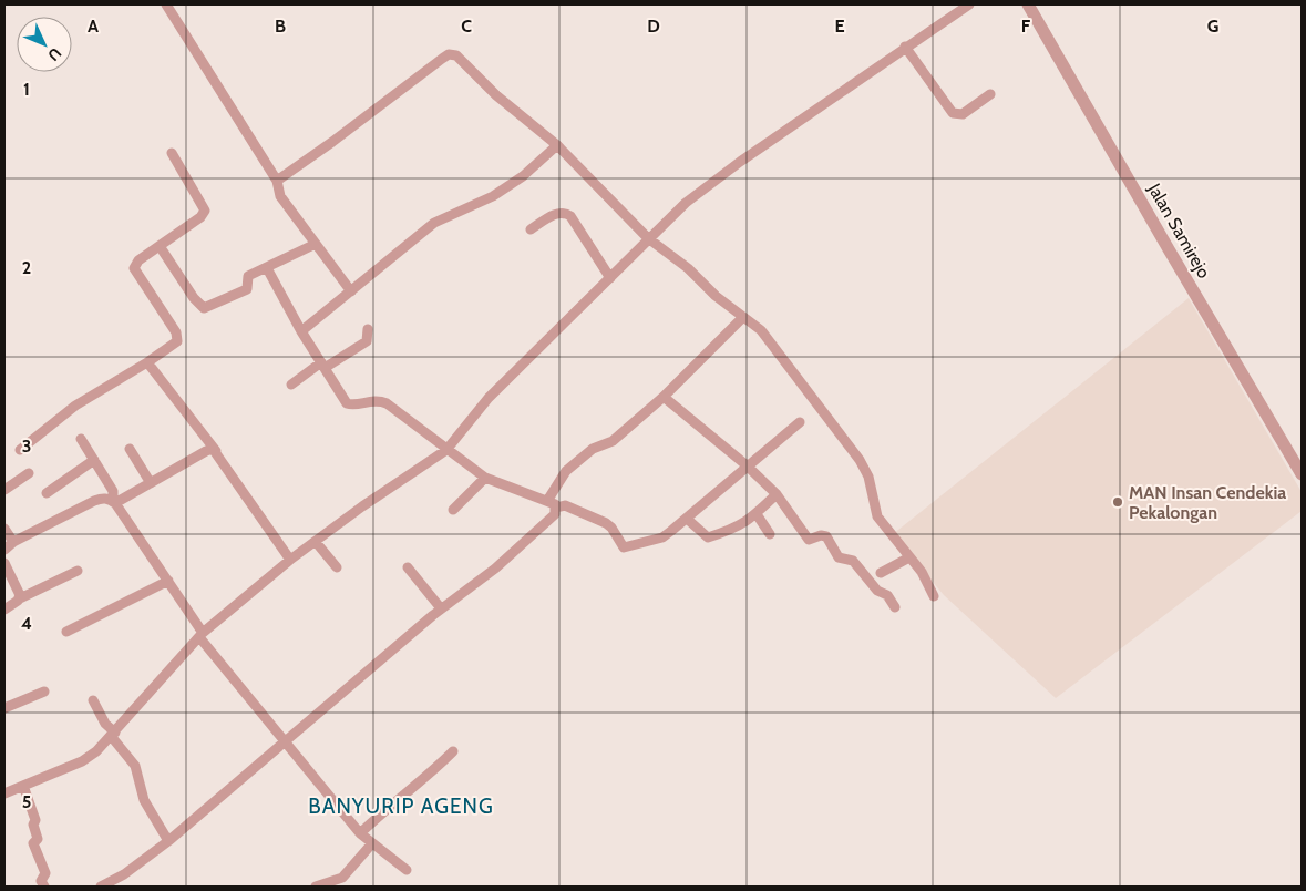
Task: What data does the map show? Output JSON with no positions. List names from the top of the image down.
{
  "streets": {
    "street": ["Jalan Samirejo"]
  },
  "districts": ["BANYURIP AGENG"],
  "places": ["MAN Insan Cendekia Pekalongan"],
  "north": "bottom right",
  "grid": {
    "columns": [
      "A",
      "B",
      "C",
      "D",
      "E",
      "F",
      "G"
    ],
    "rows": [
      "1",
      "2",
      "3",
      "4",
      "5"
    ]
  }
}
